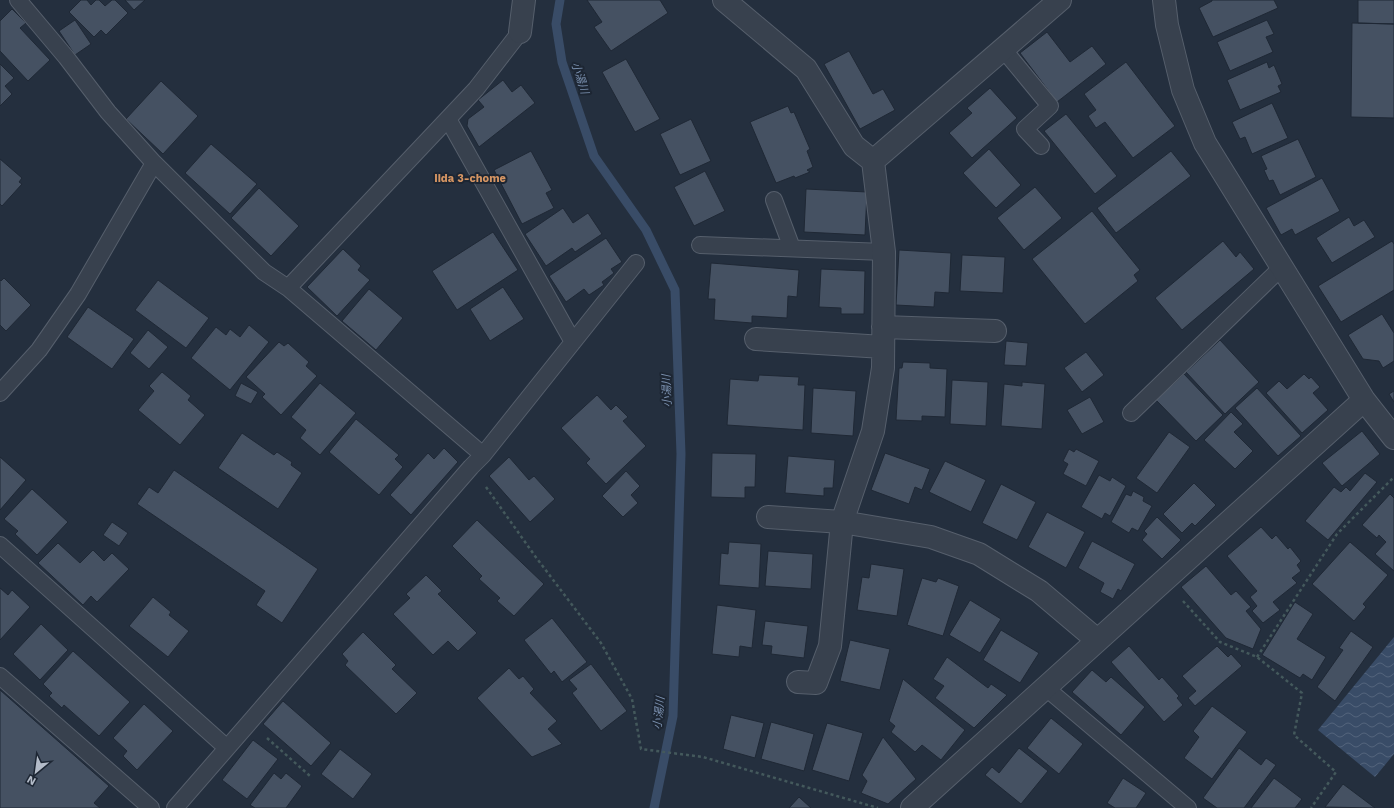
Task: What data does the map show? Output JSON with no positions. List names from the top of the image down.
{
  "districts": ["Iida 3-chome"],
  "water": ["小湯川"],
  "north": "bottom left"
}
